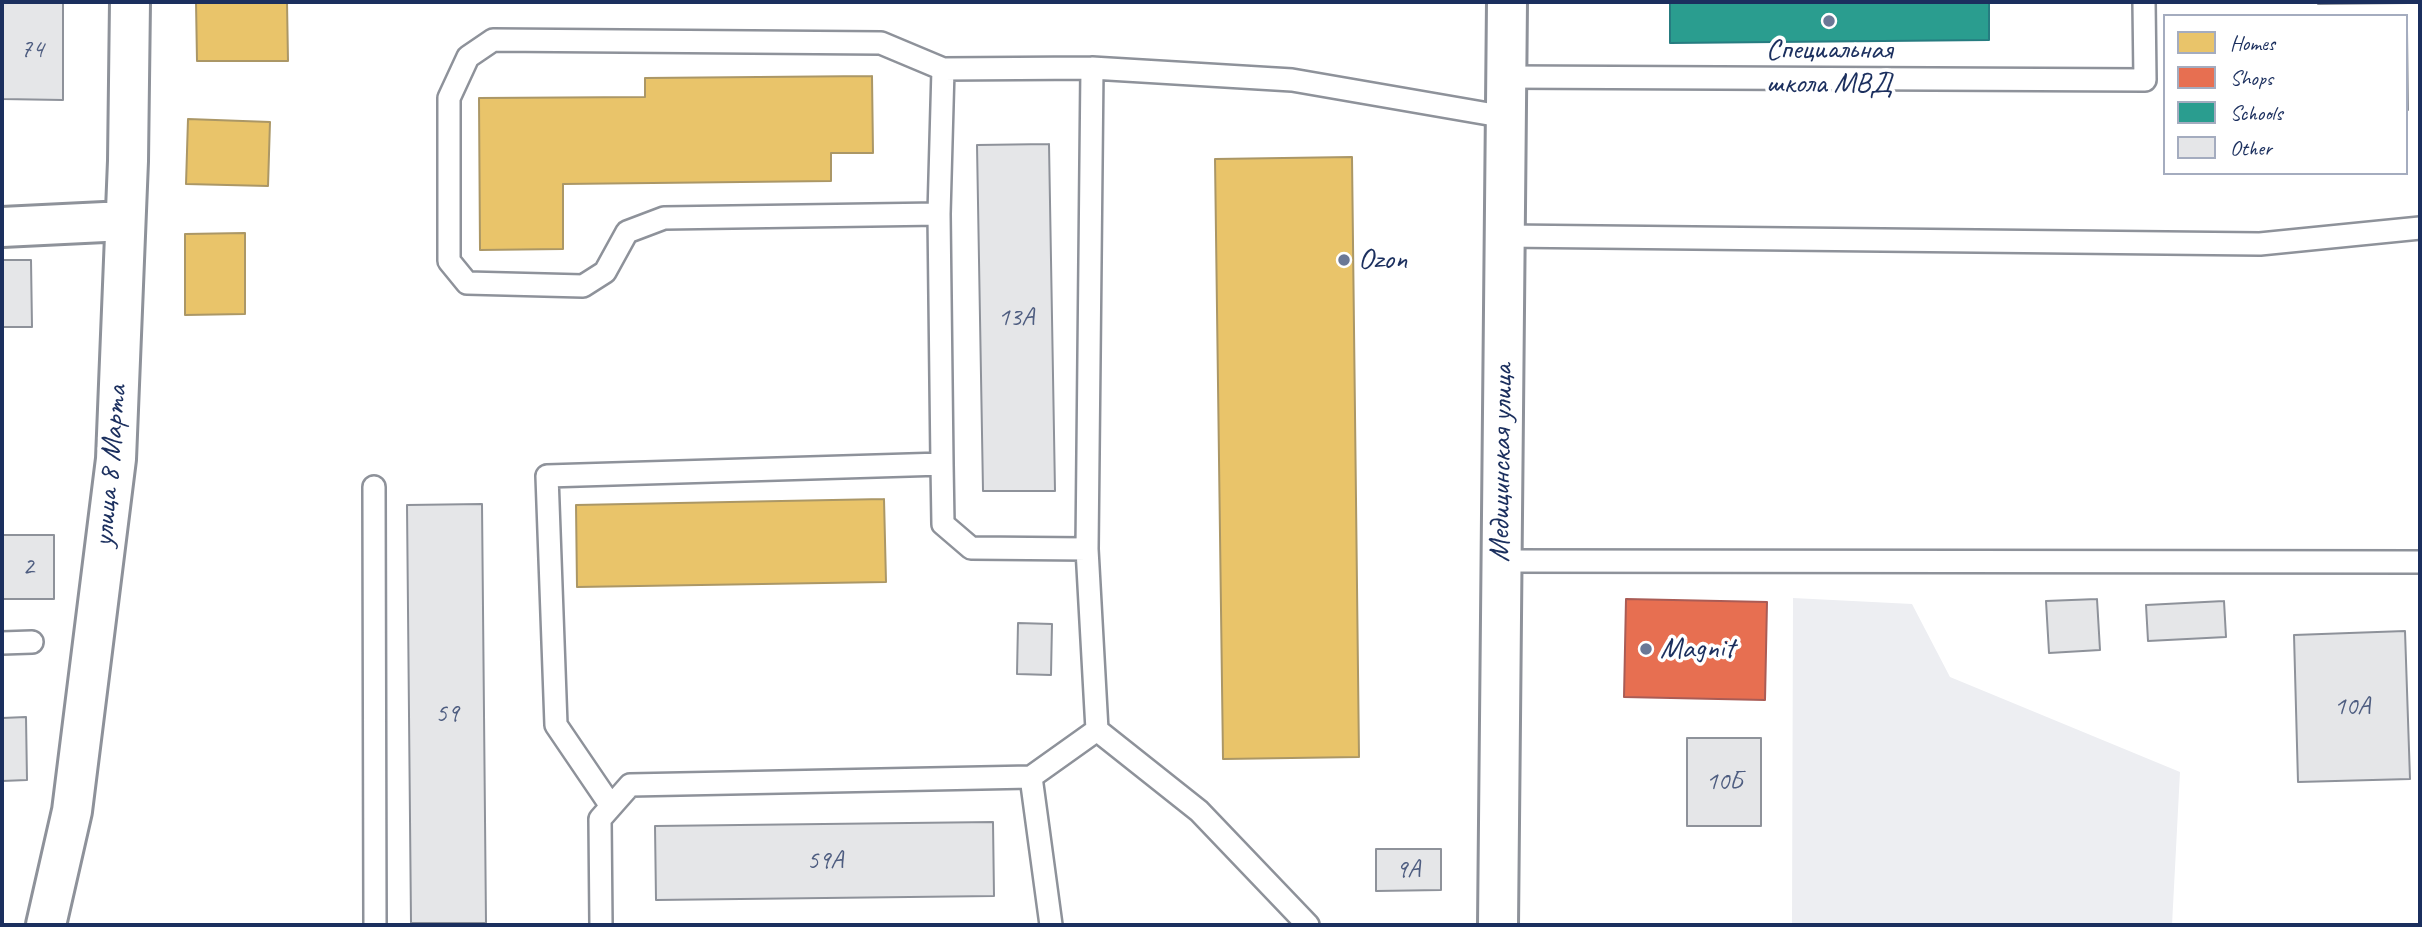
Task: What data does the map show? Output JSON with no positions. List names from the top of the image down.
{
  "streets": {
    "street": ["Медицинская улица", "улица 8 Марта"]
  },
  "places": ["Специальная школа МВД", "Ozon", "Magnit"],
  "house_numbers": [
    "74",
    "13А",
    "2",
    "10А",
    "59",
    "10Б",
    "59А",
    "9А"
  ],
  "legend": [
    "Homes",
    "Shops",
    "Schools",
    "Other"
  ]
}
